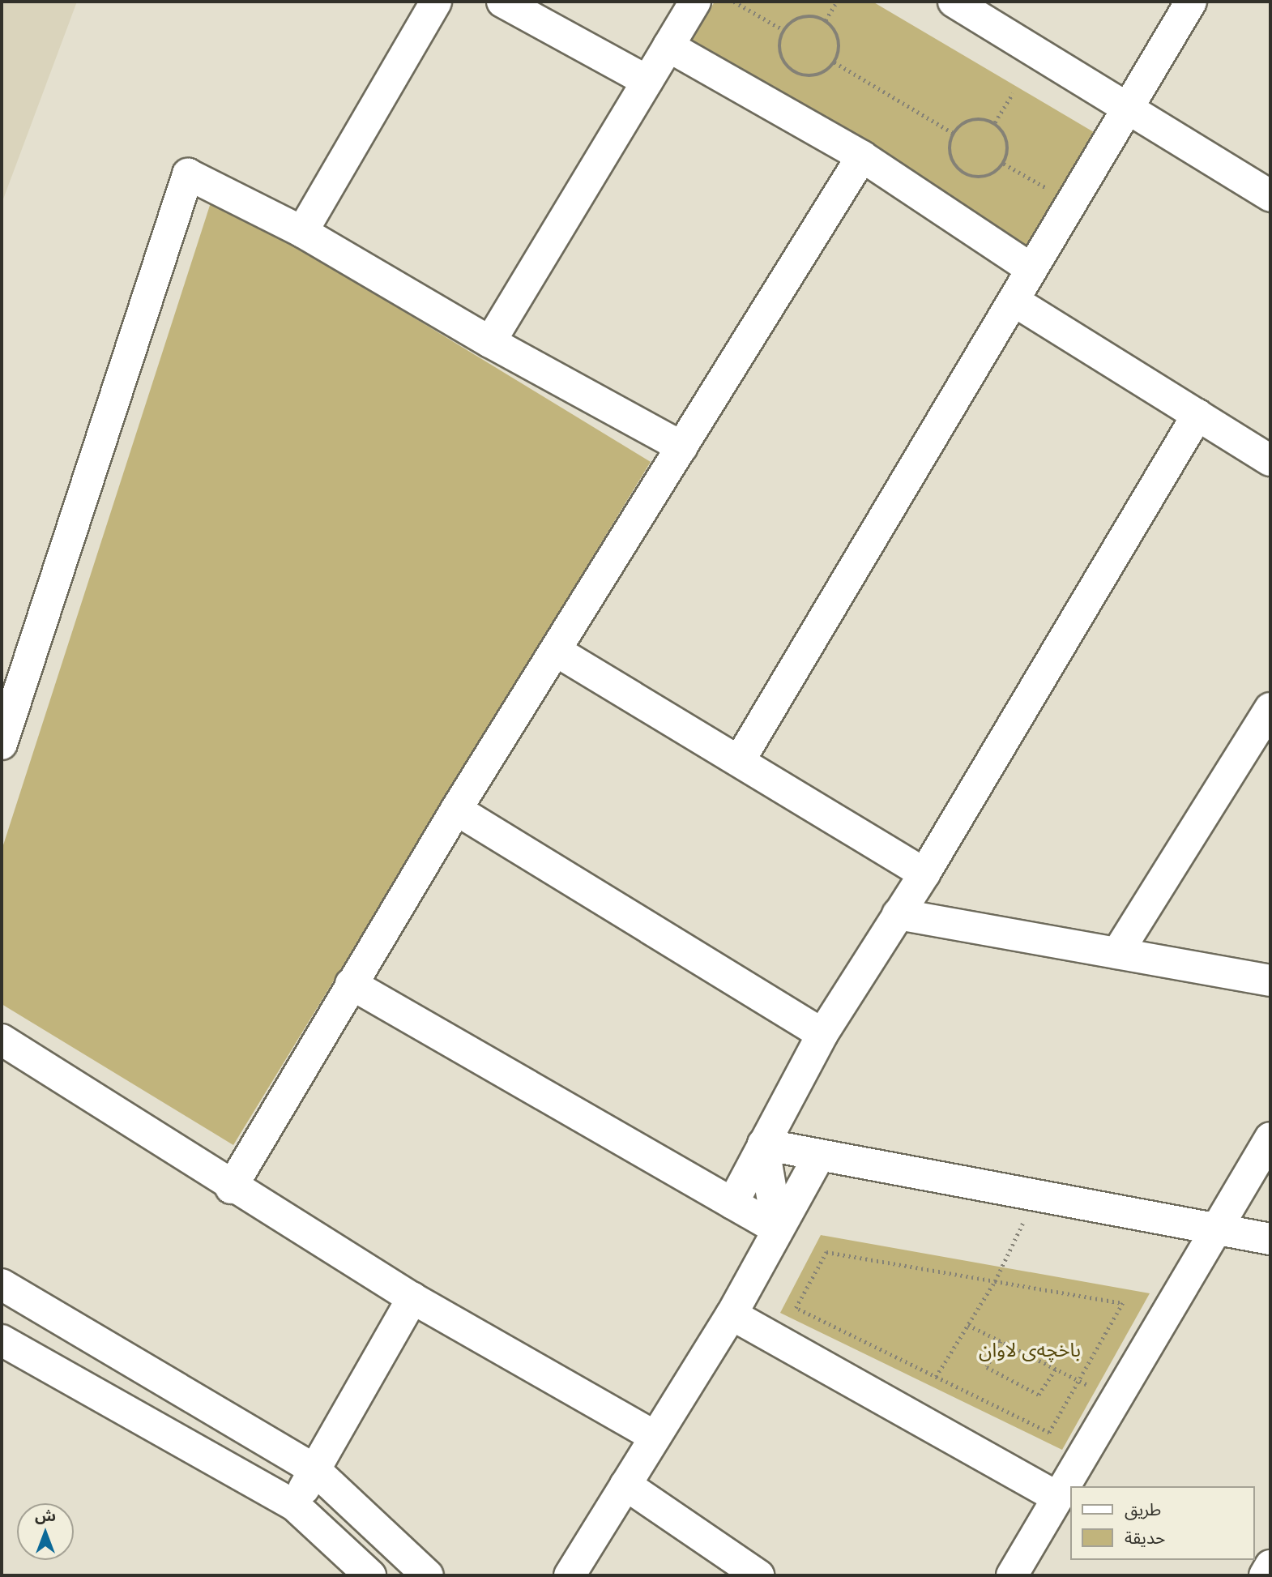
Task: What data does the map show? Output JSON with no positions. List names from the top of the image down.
{
  "parks": ["باخچەی لاوان"],
  "legend": ["طريق", "حديقة"],
  "north": "top"
}
